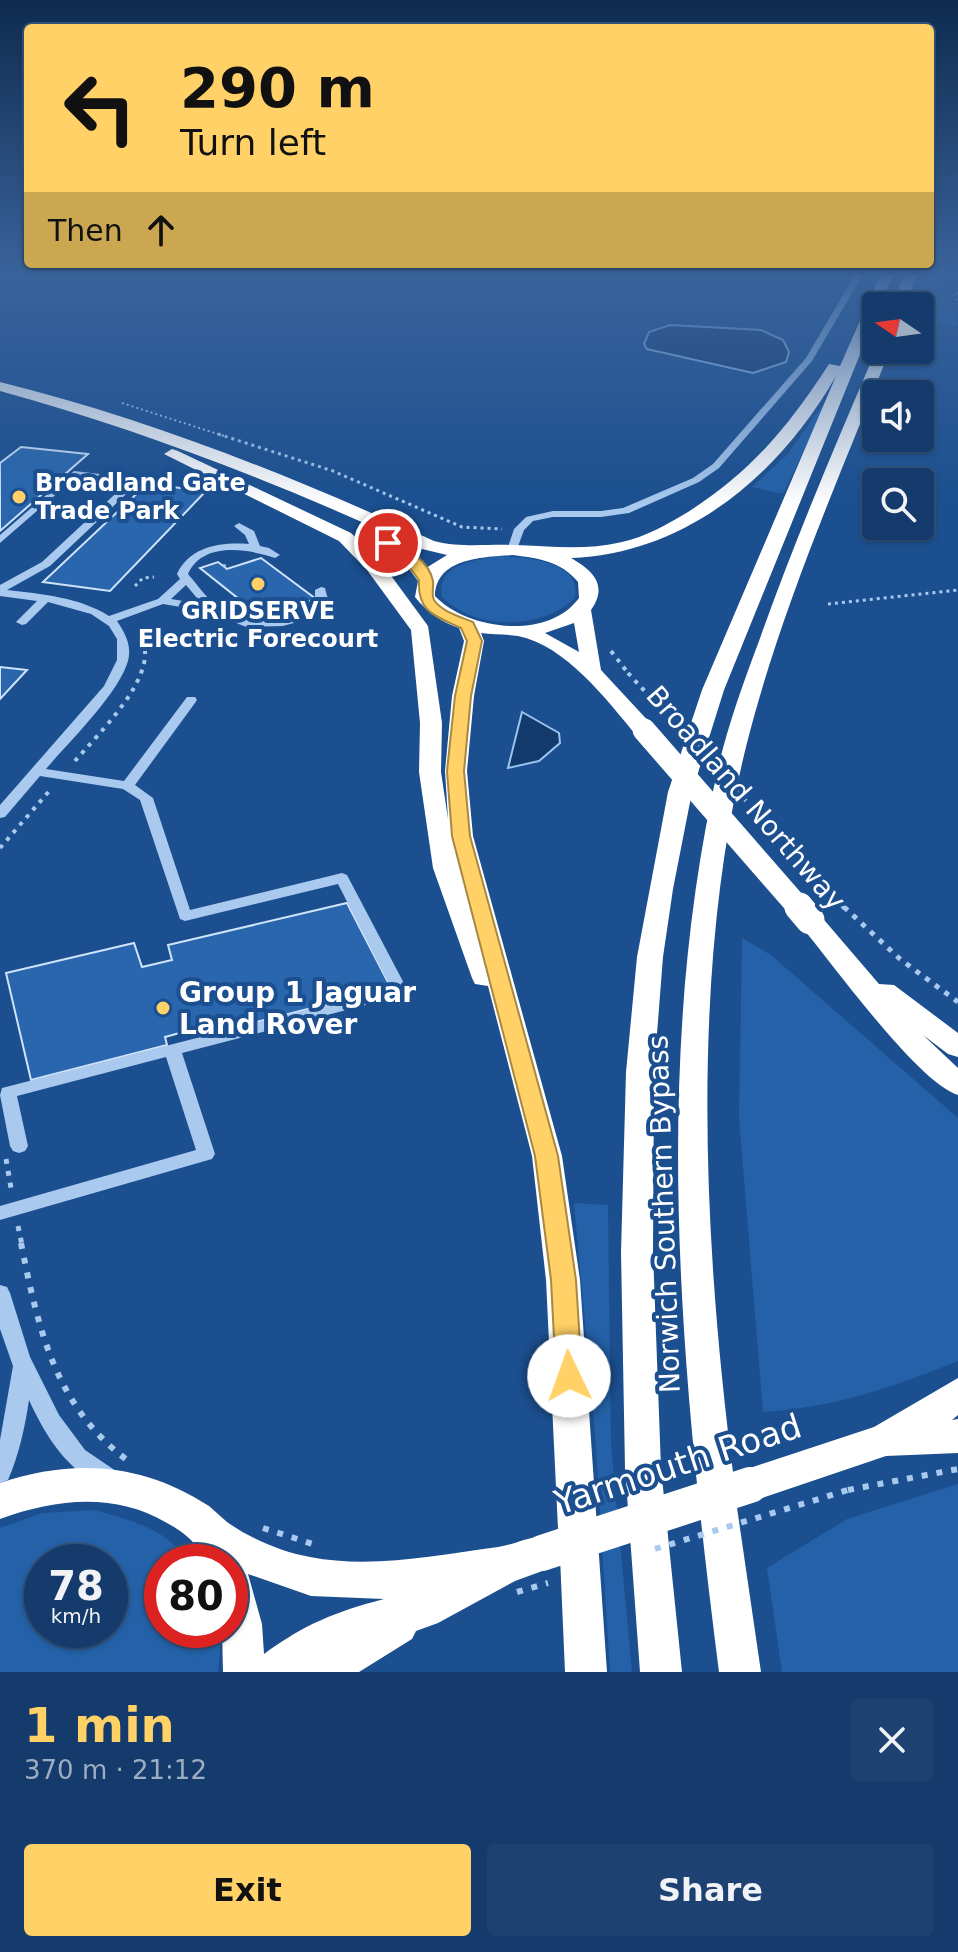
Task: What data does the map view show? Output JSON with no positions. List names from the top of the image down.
{
  "streets": {
    "highway": ["Broadland Northway", "Norwich Southern Bypass", "Yarmouth Road"]
  },
  "places": ["Broadland Gate Trade Park", "GRIDSERVE Electric Forecourt", "Group 1 Jaguar Land Rover"],
  "north": "left",
  "page": {
    "turn": ["290 m", "Turn left"],
    "then": "Then",
    "speed": "78 km/h",
    "limit": "80",
    "heading": ["1 min", "370 m · 21:12"],
    "buttons": ["Exit", "Share"]
  }
}
